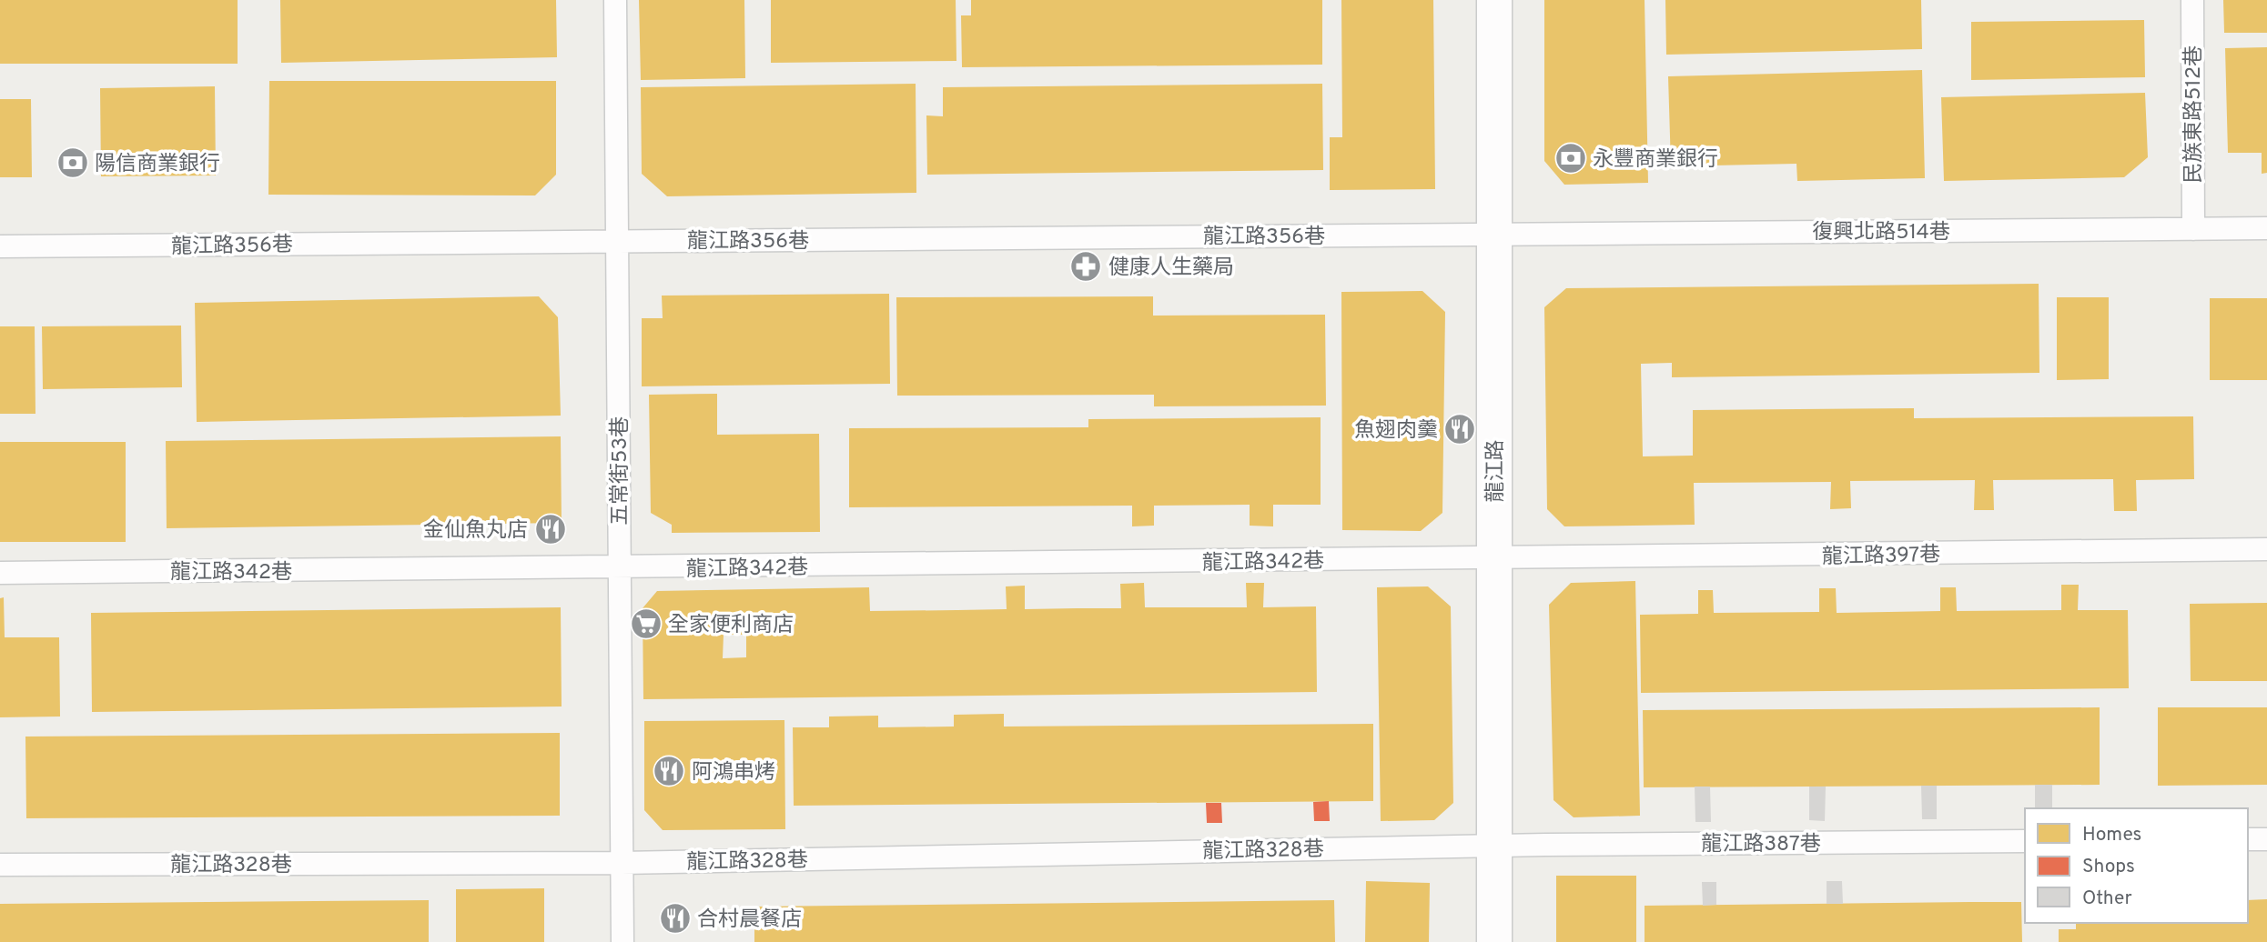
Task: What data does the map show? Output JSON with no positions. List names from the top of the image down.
{
  "streets": {
    "street": ["龍江路"],
    "lane": [
      "民族東路512巷",
      "復興北路514巷",
      "龍江路356巷",
      "五常街53巷",
      "龍江路397巷",
      "龍江路342巷",
      "龍江路387巷",
      "龍江路328巷"
    ]
  },
  "crossings": [
    ["民族東路512巷", "復興北路514巷"],
    ["復興北路514巷", "龍江路356巷"],
    ["復興北路514巷", "龍江路"],
    ["龍江路356巷", "五常街53巷"],
    ["龍江路356巷", "龍江路"],
    ["五常街53巷", "龍江路342巷"],
    ["五常街53巷", "龍江路328巷"],
    ["龍江路", "龍江路397巷"],
    ["龍江路", "龍江路342巷"],
    ["龍江路", "龍江路387巷"],
    ["龍江路", "龍江路328巷"],
    ["龍江路397巷", "龍江路342巷"],
    ["龍江路387巷", "龍江路328巷"]
  ],
  "places": {
    "bank": ["永豐商業銀行", "陽信商業銀行"],
    "pharmacy": ["健康人生藥局"],
    "restaurant": [
      "魚翅肉羹",
      "金仙魚丸店",
      "阿鴻串烤",
      "合村晨餐店"
    ],
    "supermarket": ["全家便利商店"]
  },
  "legend": ["Homes", "Shops", "Other"]
}
